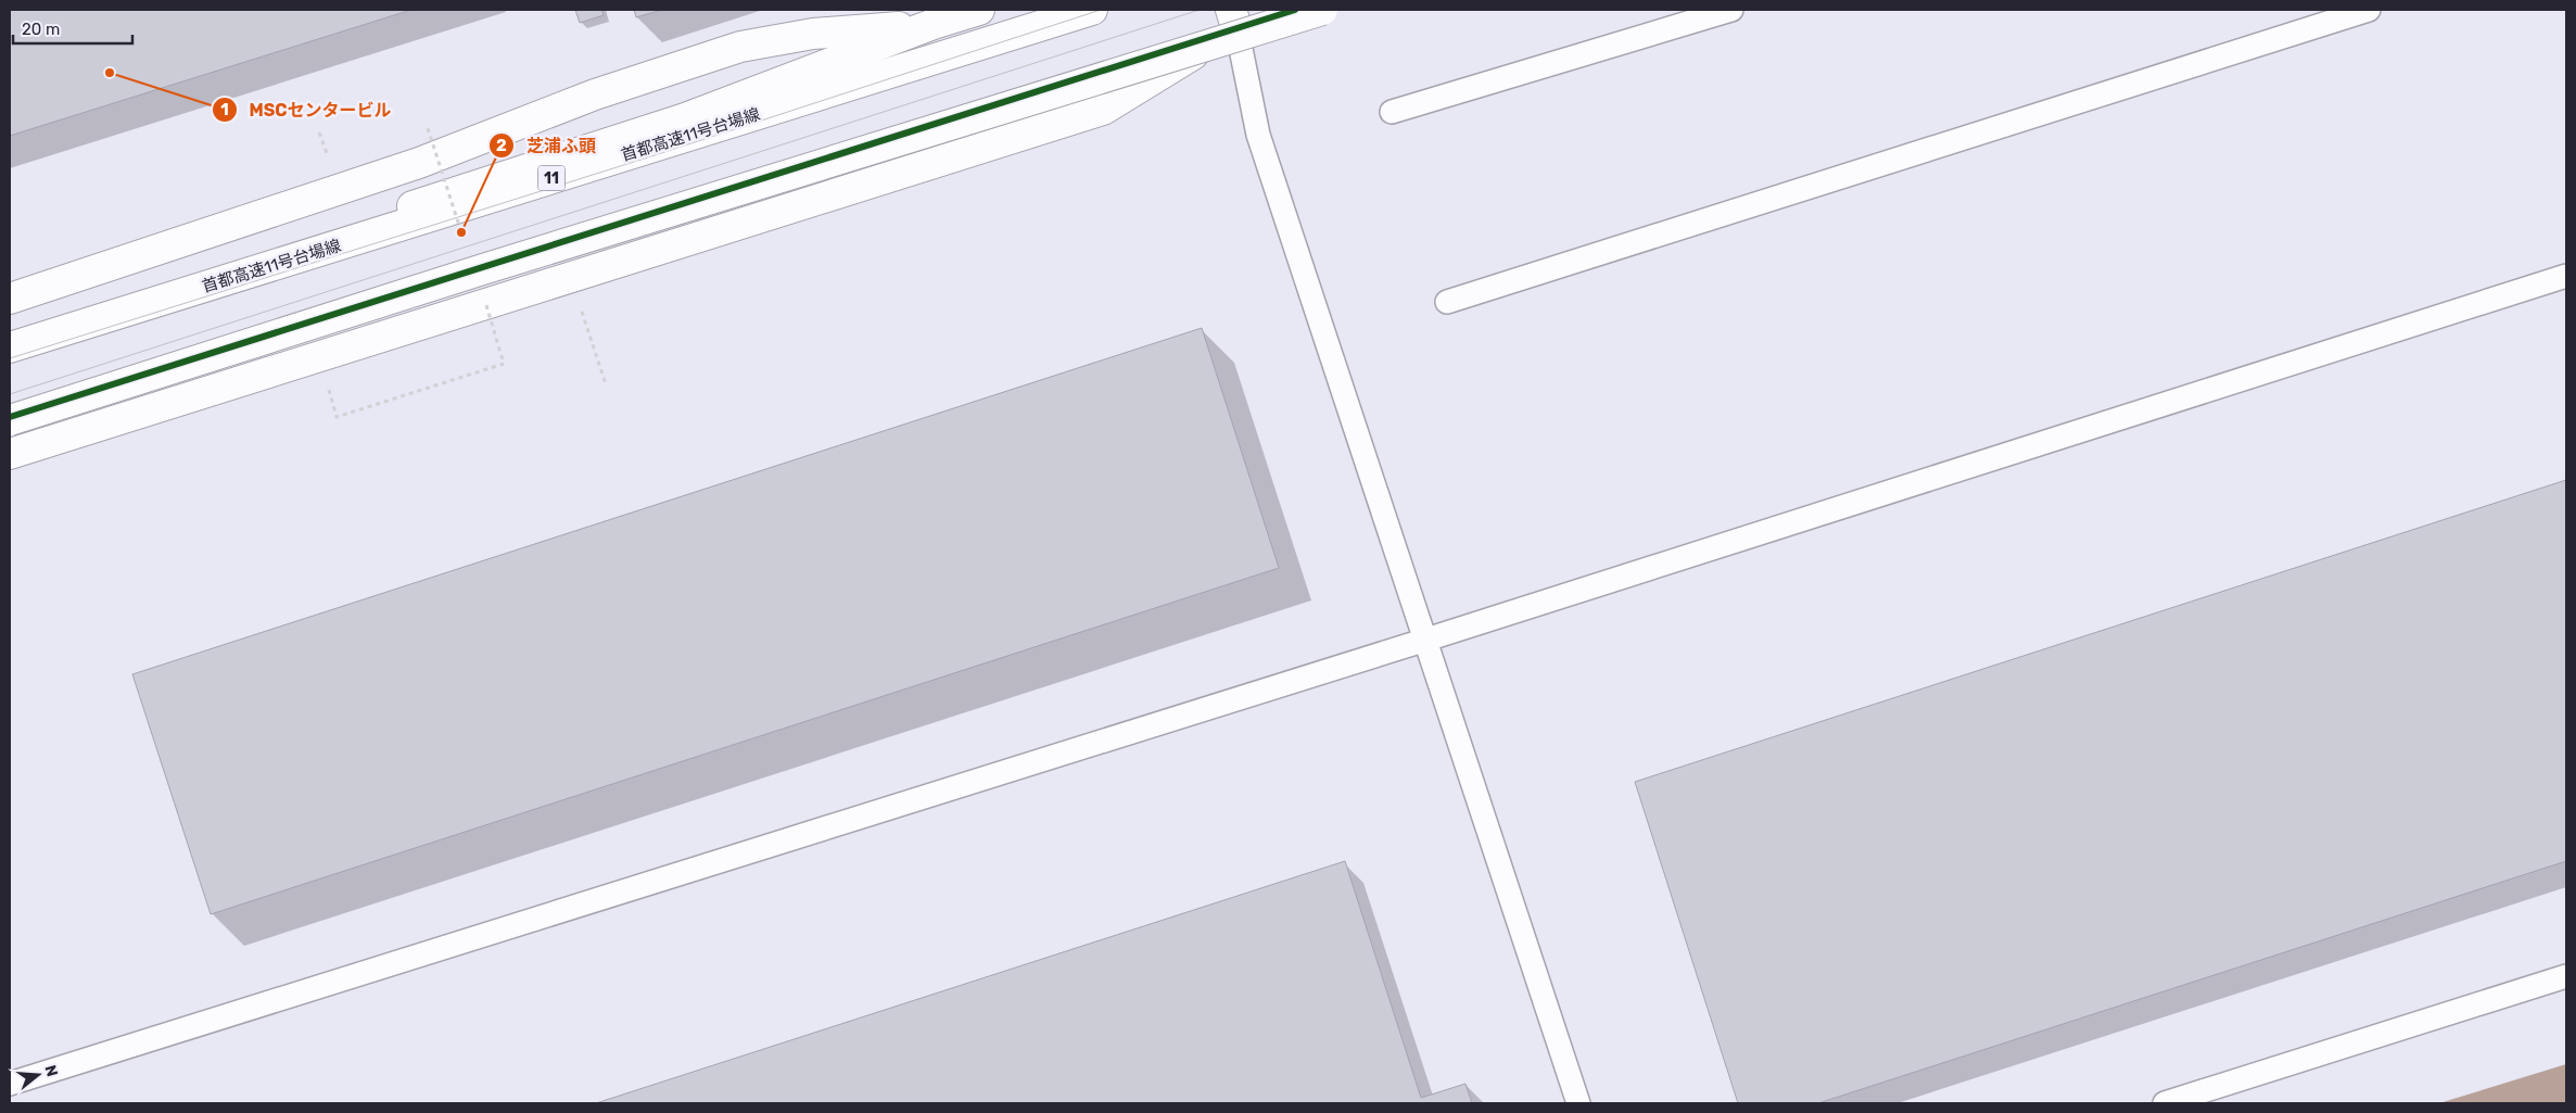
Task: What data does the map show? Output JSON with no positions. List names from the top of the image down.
{
  "streets": {
    "main road": ["首都高速11号台場線", "11"]
  },
  "places": ["MSCセンタービル", "芝浦ふ頭"],
  "scale_bar": "20 m",
  "north": "right"
}
